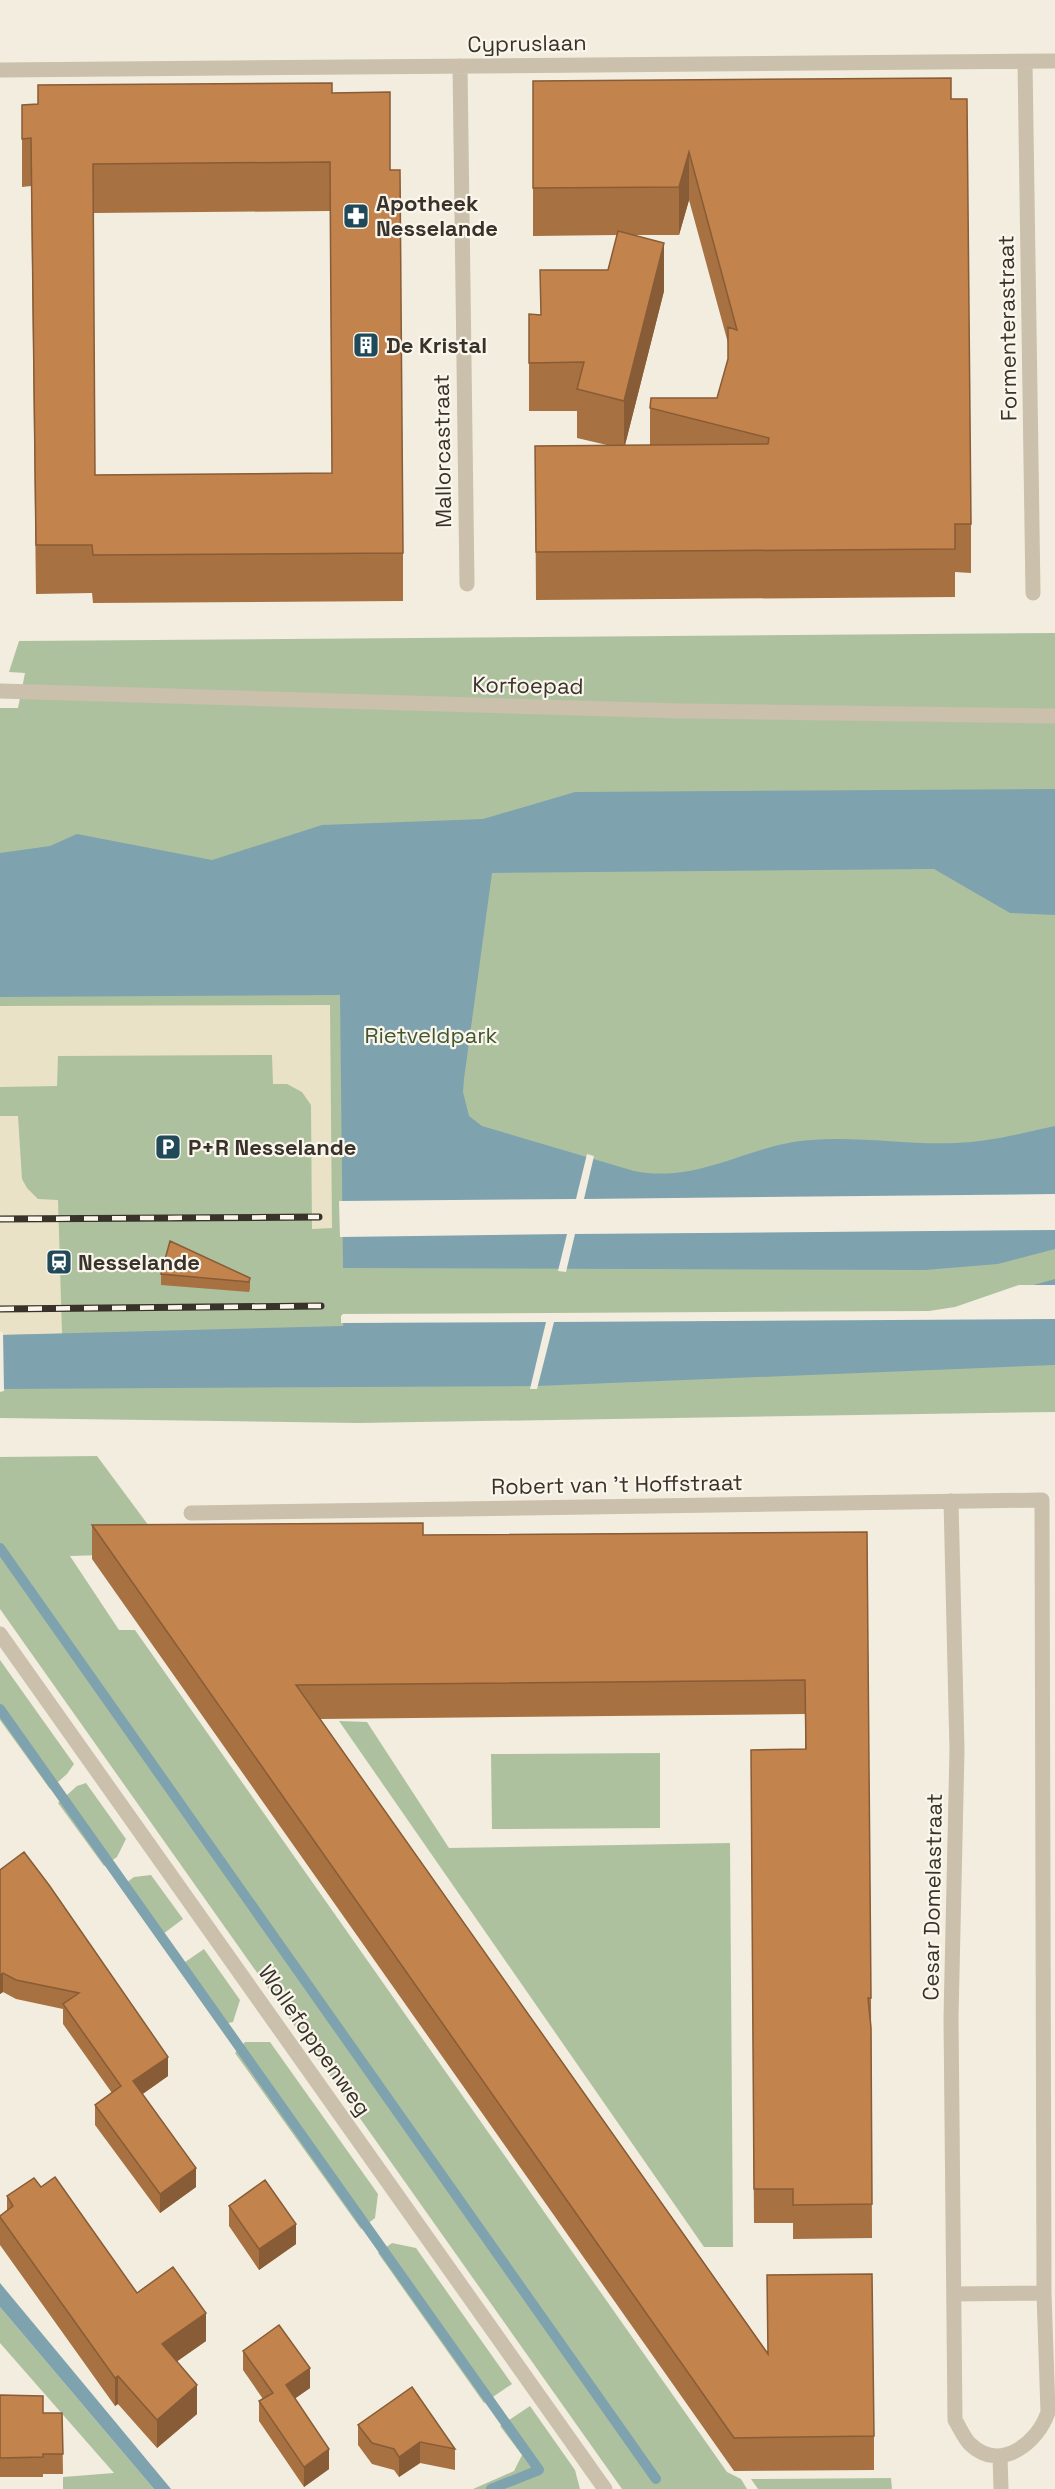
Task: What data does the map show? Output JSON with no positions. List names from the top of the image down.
{
  "streets": {
    "street": [
      "Cypruslaan",
      "Formenterastraat",
      "Mallorcastraat",
      "Korfoepad",
      "Robert van 't Hoffstraat",
      "Cesar Domelastraat",
      "Wollefoppenweg"
    ]
  },
  "crossings": [
    ["Cypruslaan", "Formenterastraat"],
    ["Cypruslaan", "Mallorcastraat"],
    ["Robert van 't Hoffstraat", "Cesar Domelastraat"]
  ],
  "parks": ["Rietveldpark"],
  "places": {
    "pharmacy": ["Apotheek Nesselande"],
    "building": ["De Kristal"],
    "parking": ["P+R Nesselande"],
    "station": ["Nesselande"]
  }
}
